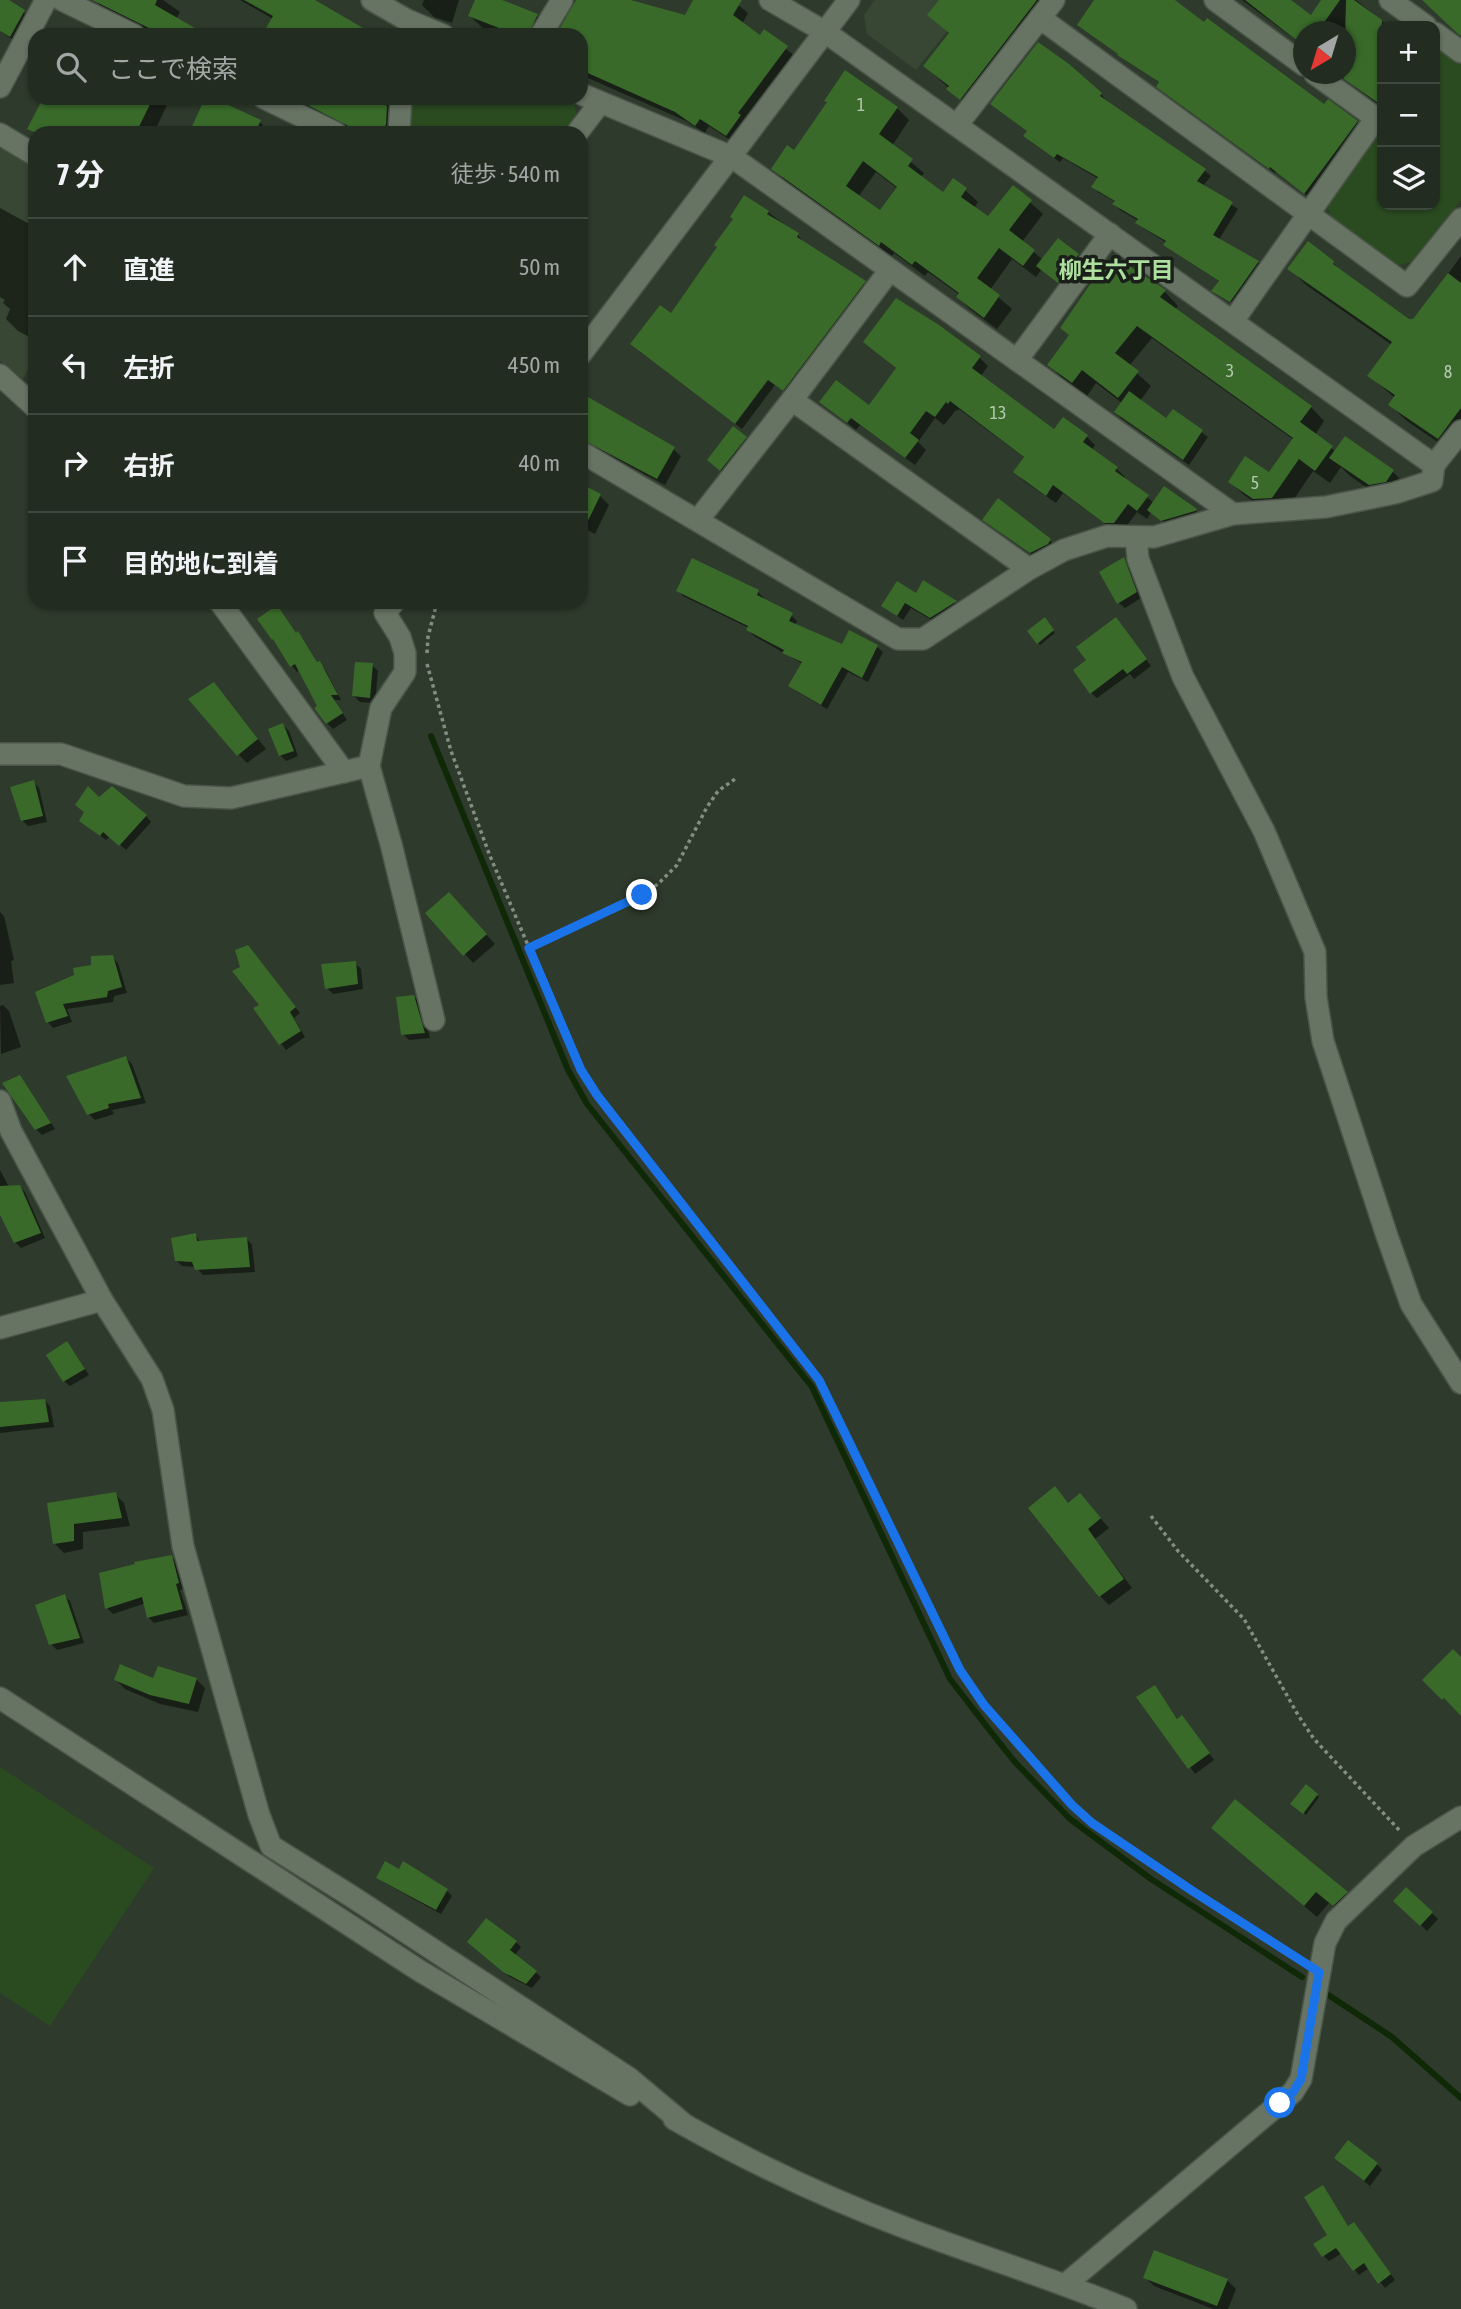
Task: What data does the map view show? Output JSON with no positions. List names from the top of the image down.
{
  "districts": ["柳生六丁目"],
  "house_numbers": [
    "1",
    "3",
    "8",
    "13",
    "5"
  ],
  "north": "bottom left",
  "page": {
    "map_buttons": ["+", "−"],
    "search": "ここで検索",
    "heading": ["7 分", "徒歩 · 540 m"],
    "list": [
      ["直進", "50 m"],
      ["左折", "450 m"],
      ["右折", "40 m"],
      "目的地に到着"
    ]
  }
}
